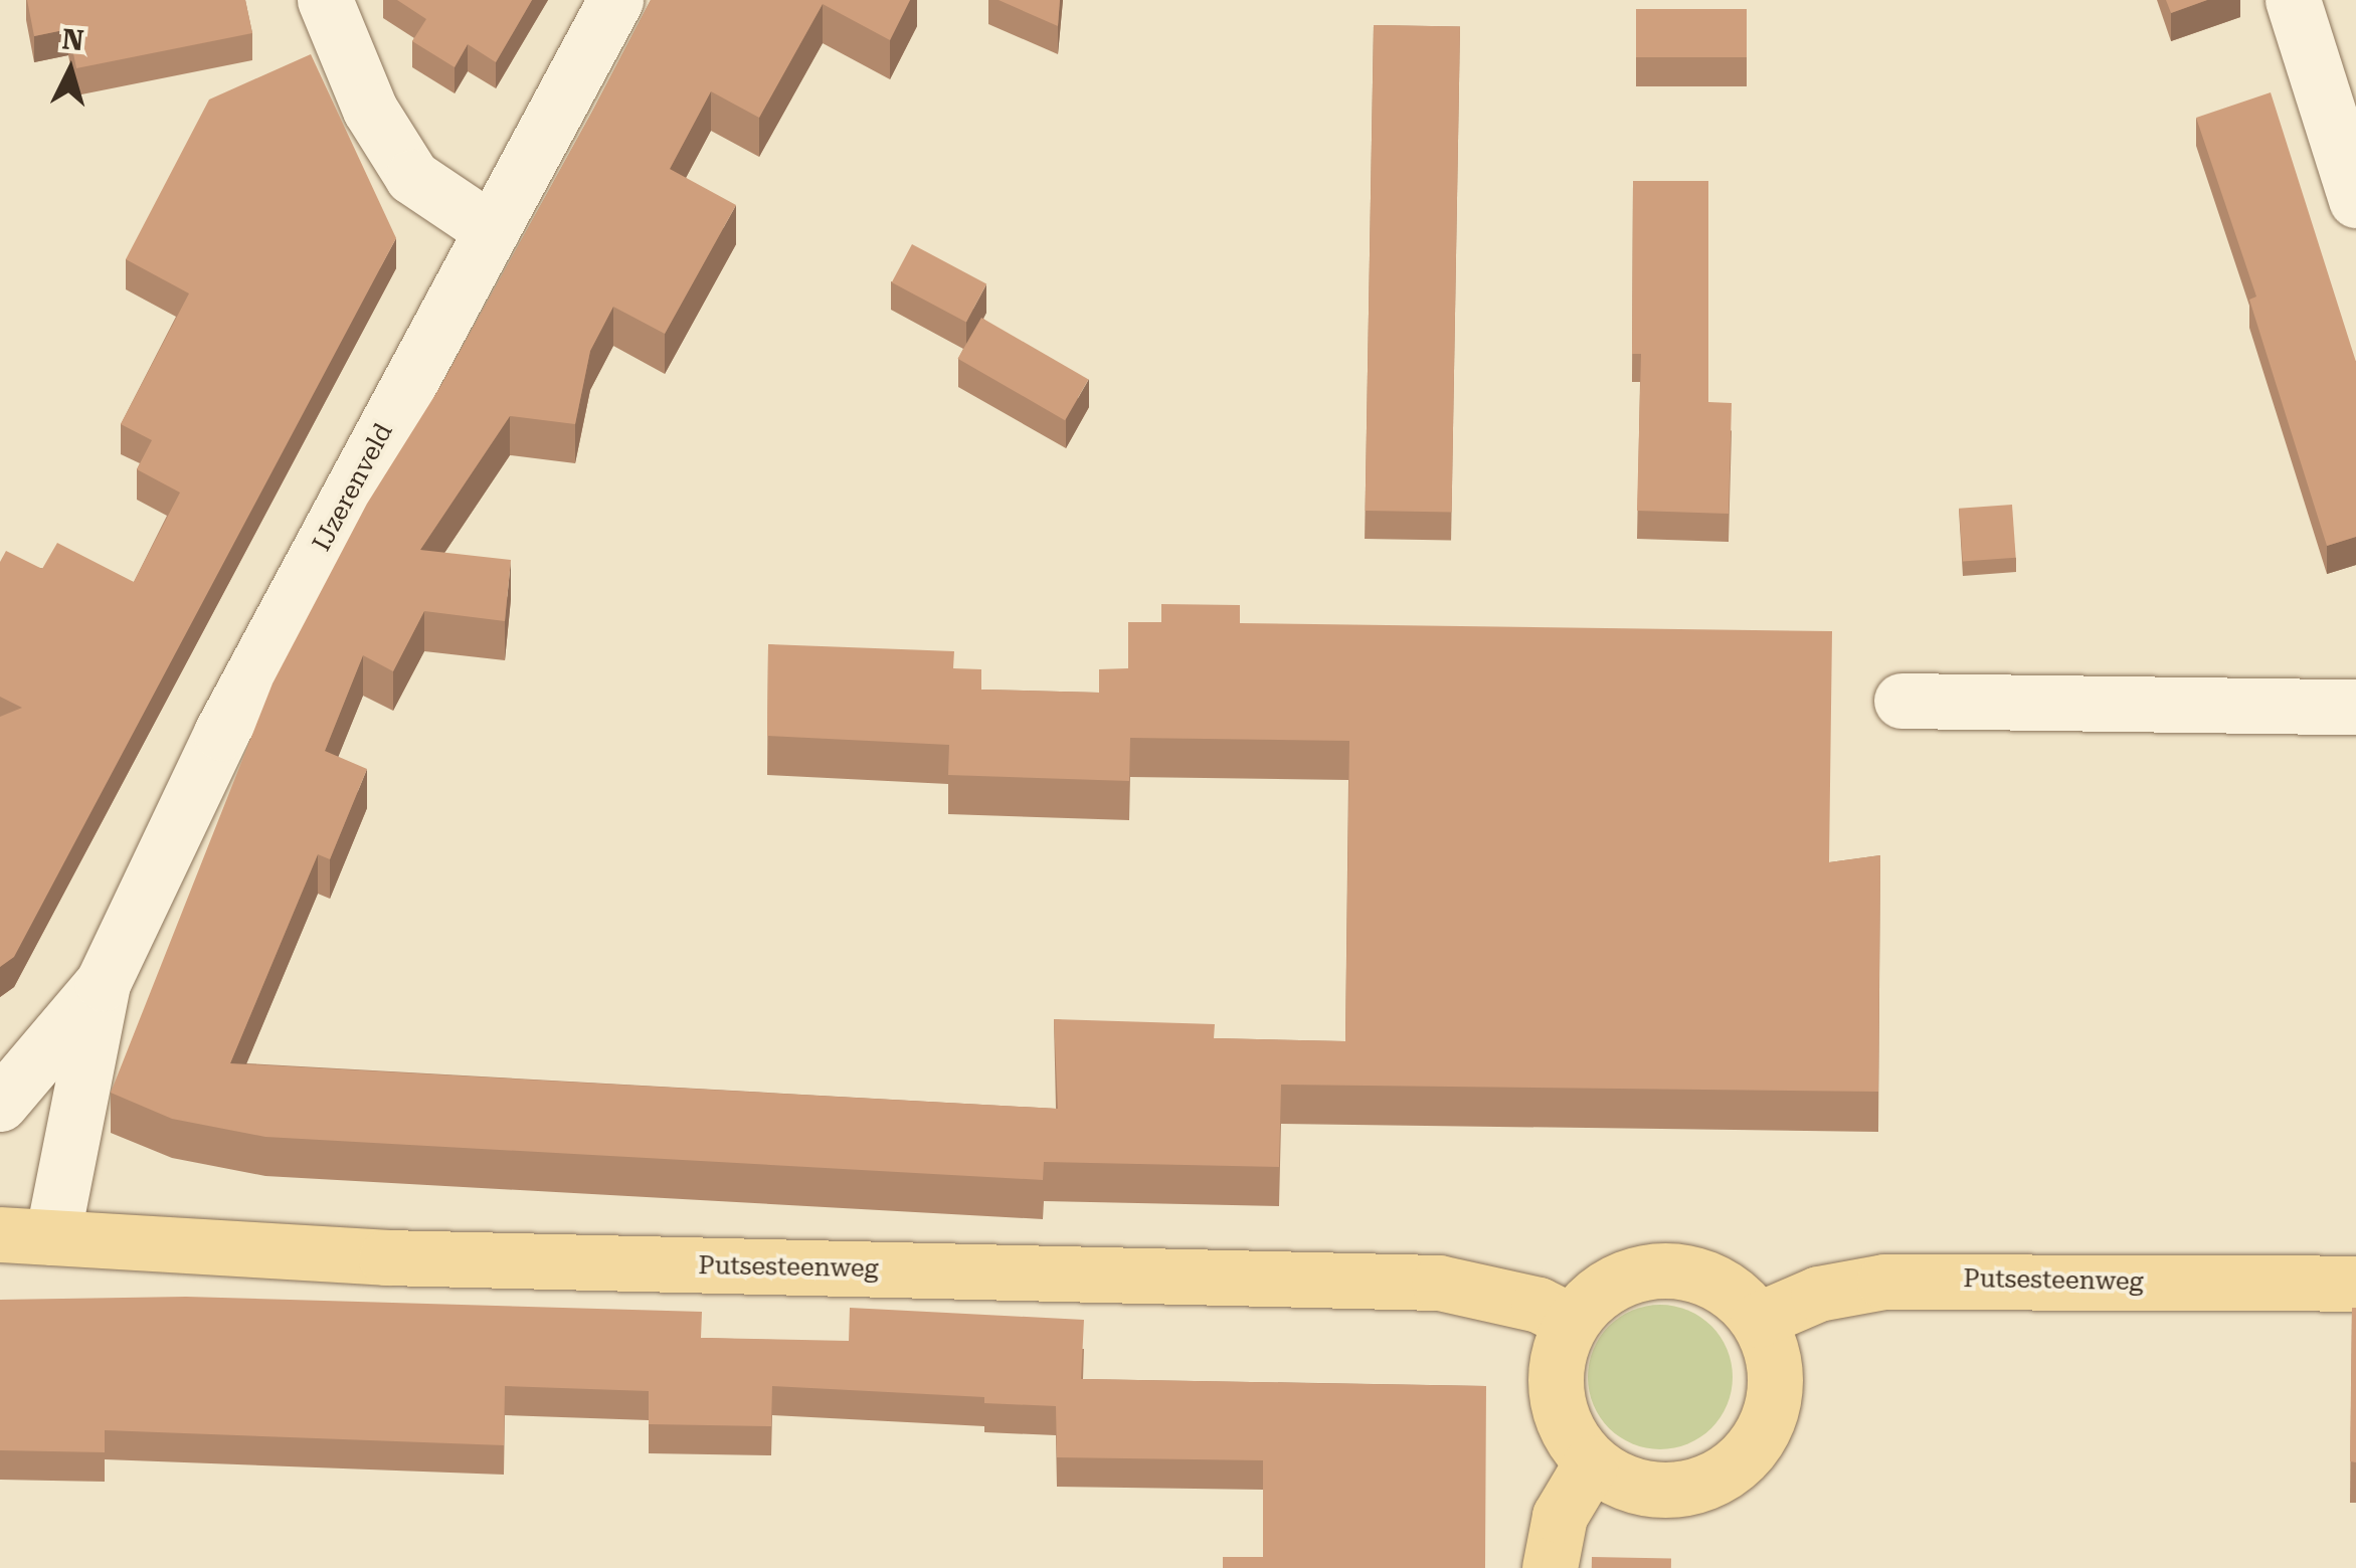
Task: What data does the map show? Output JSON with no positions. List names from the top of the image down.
{
  "streets": {
    "main road": ["Putsesteenweg"],
    "street": ["IJzerenveld"]
  },
  "crossings": [
    ["IJzerenveld", "Putsesteenweg"]
  ],
  "north": "top"
}
